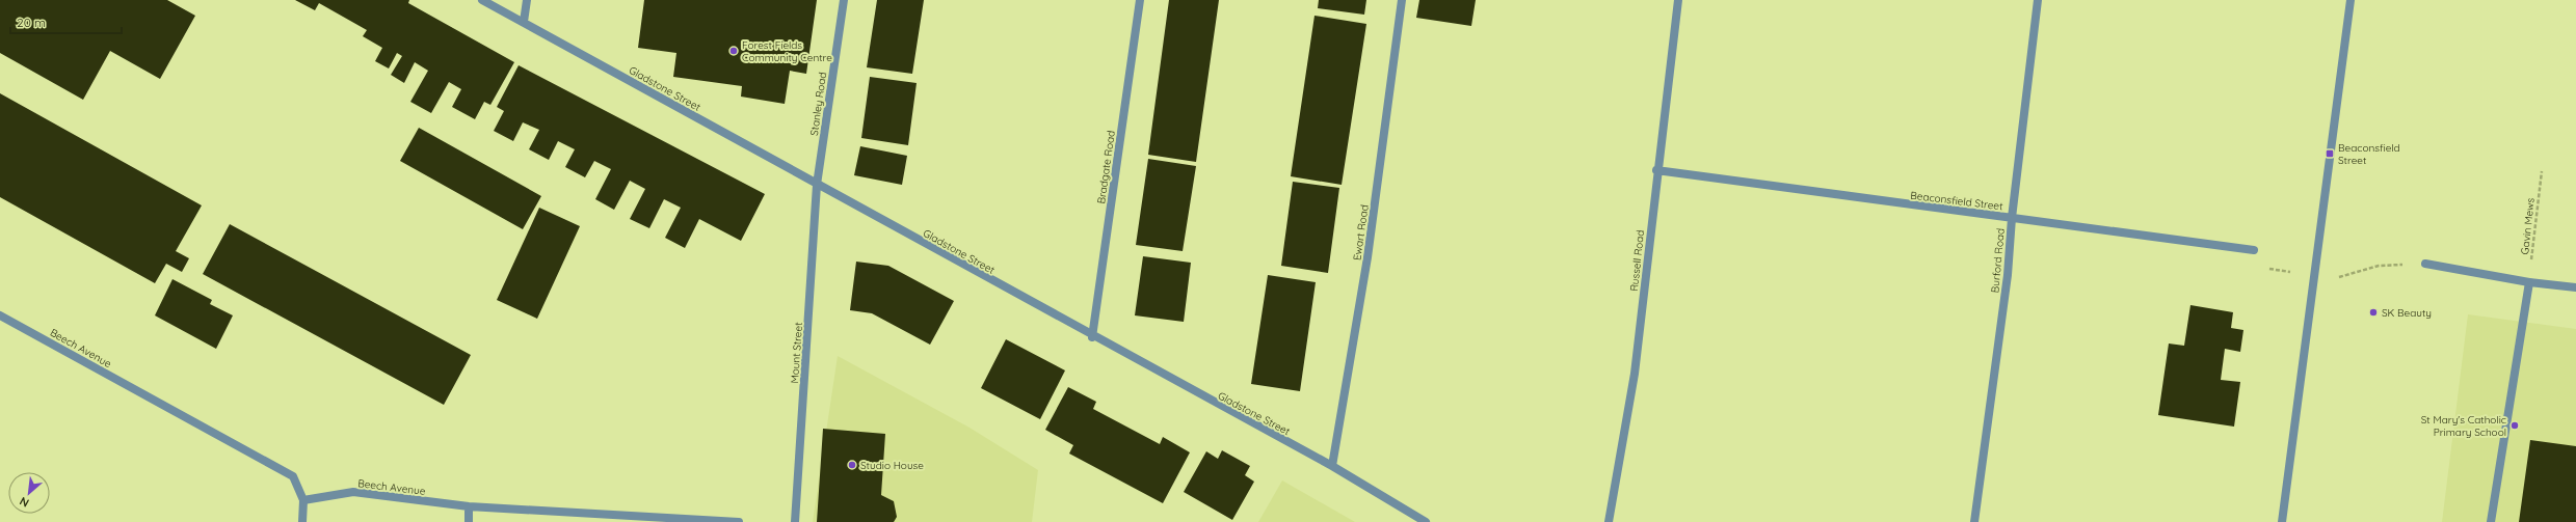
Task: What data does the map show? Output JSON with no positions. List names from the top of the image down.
{
  "streets": {
    "street": [
      "Gladstone Street",
      "Stanley Road",
      "Bradgate Road",
      "Beaconsfield Street",
      "Ewart Road",
      "Russell Road",
      "Burford Road",
      "Beech Avenue",
      "Mount Street"
    ],
    "path": ["Gavin Mews"]
  },
  "crossings": [
    ["Gladstone Street", "Stanley Road"],
    ["Gladstone Street", "Bradgate Road"],
    ["Gladstone Street", "Ewart Road"],
    ["Gladstone Street", "Mount Street"],
    ["Stanley Road", "Mount Street"],
    ["Beaconsfield Street", "Russell Road"],
    ["Beaconsfield Street", "Burford Road"]
  ],
  "places": {
    "other": [
      "Forest Fields Community Centre",
      "SK Beauty",
      "St Mary's Catholic Primary School",
      "Studio House"
    ],
    "transit": ["Beaconsfield Street"]
  },
  "scale_bar": "20 m",
  "north": "bottom left"
}
